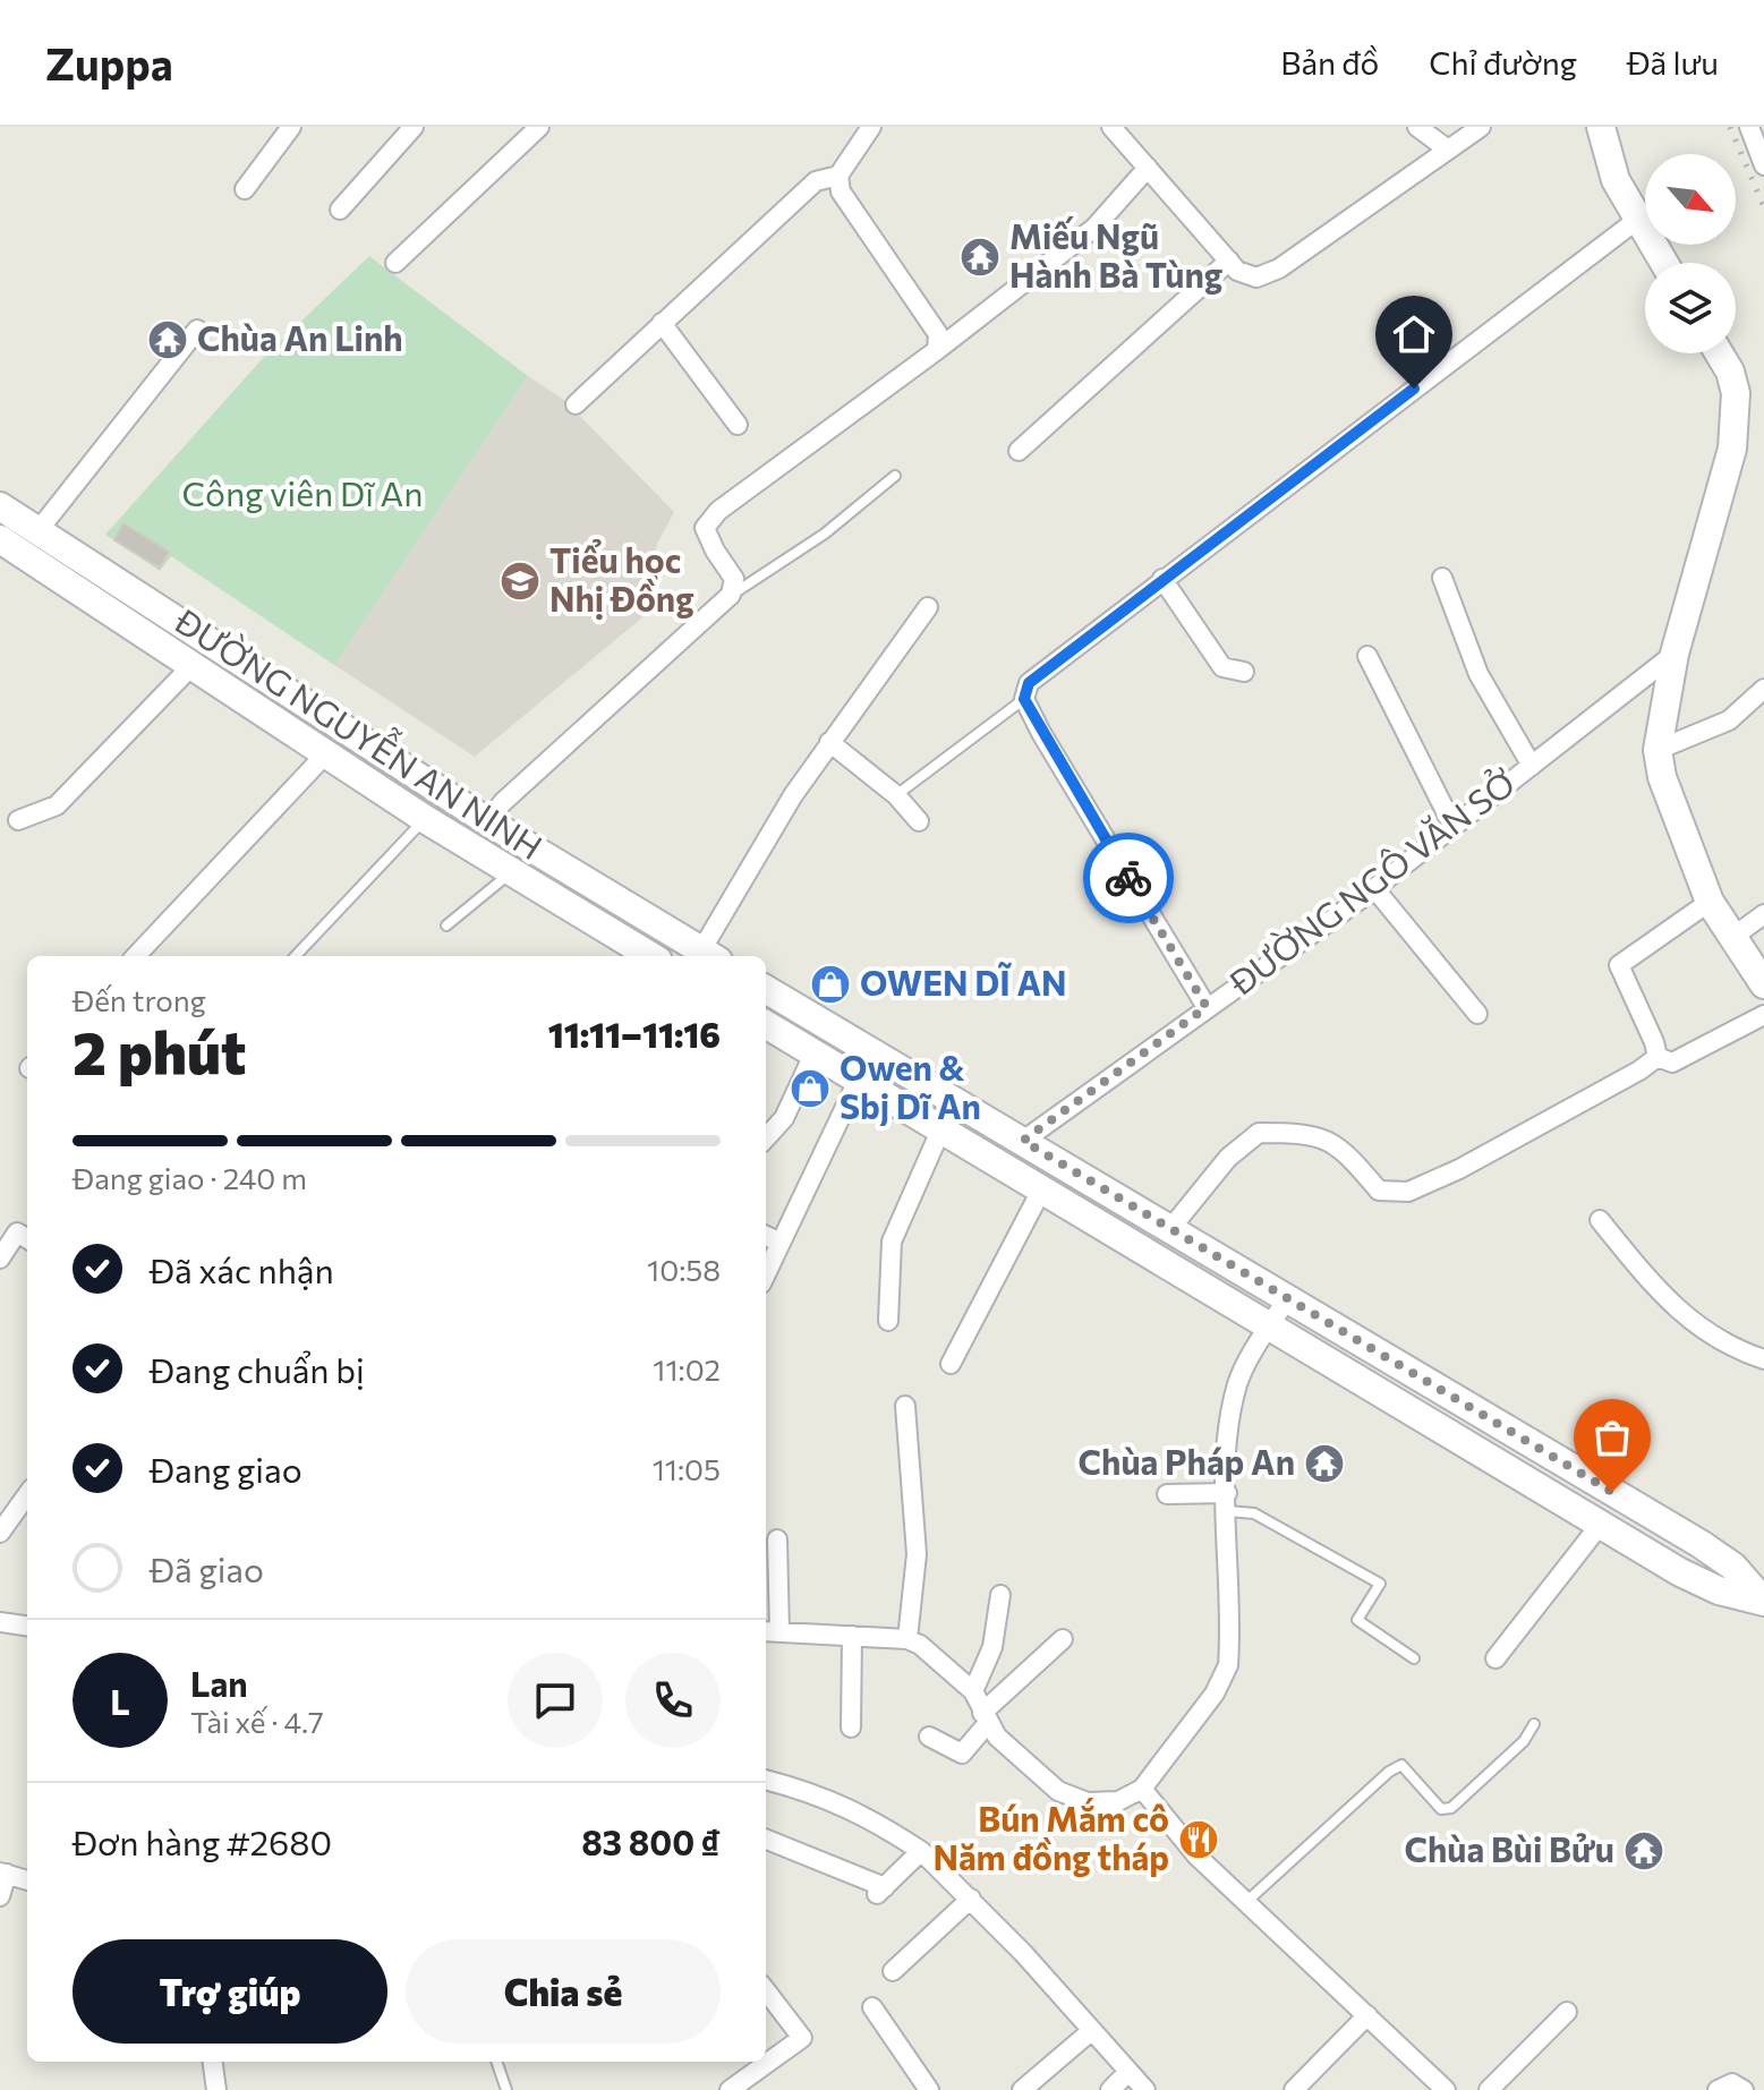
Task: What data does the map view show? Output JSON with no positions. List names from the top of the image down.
{
  "streets": {
    "main road": ["ĐƯỜNG NGUYỄN AN NINH"],
    "street": ["ĐƯỜNG NGÔ VĂN SỞ"]
  },
  "parks": ["Công viên Dĩ An"],
  "places": {
    "temple": [
      "Miếu Ngũ Hành Bà Tùng",
      "Chùa An Linh",
      "Chùa Pháp An",
      "Chùa Bùi Bửu"
    ],
    "school or university": ["Tiểu học Nhị Đồng"],
    "shop": ["OWEN DĨ AN", "Owen & Sbj Dĩ An"],
    "restaurant": ["Bún Mắm cô Năm đồng tháp"]
  },
  "north": "bottom right",
  "page": {
    "header": "Zuppa",
    "nav": ["Bản đồ", "Chỉ đường", "Đã lưu"],
    "heading": ["2 phút", "Đến trong", "11:11–11:16"],
    "panel": [
      "Lan",
      "Tài xế · 4.7",
      "Đơn hàng #2680",
      "83 800 ₫"
    ],
    "bar": "Đang giao · 240 m",
    "list": [
      ["Đã xác nhận", "10:58"],
      ["Đang chuẩn bị", "11:02"],
      ["Đang giao", "11:05"],
      "Đã giao"
    ],
    "round": "L",
    "buttons": ["Trợ giúp", "Chia sẻ"]
  }
}
